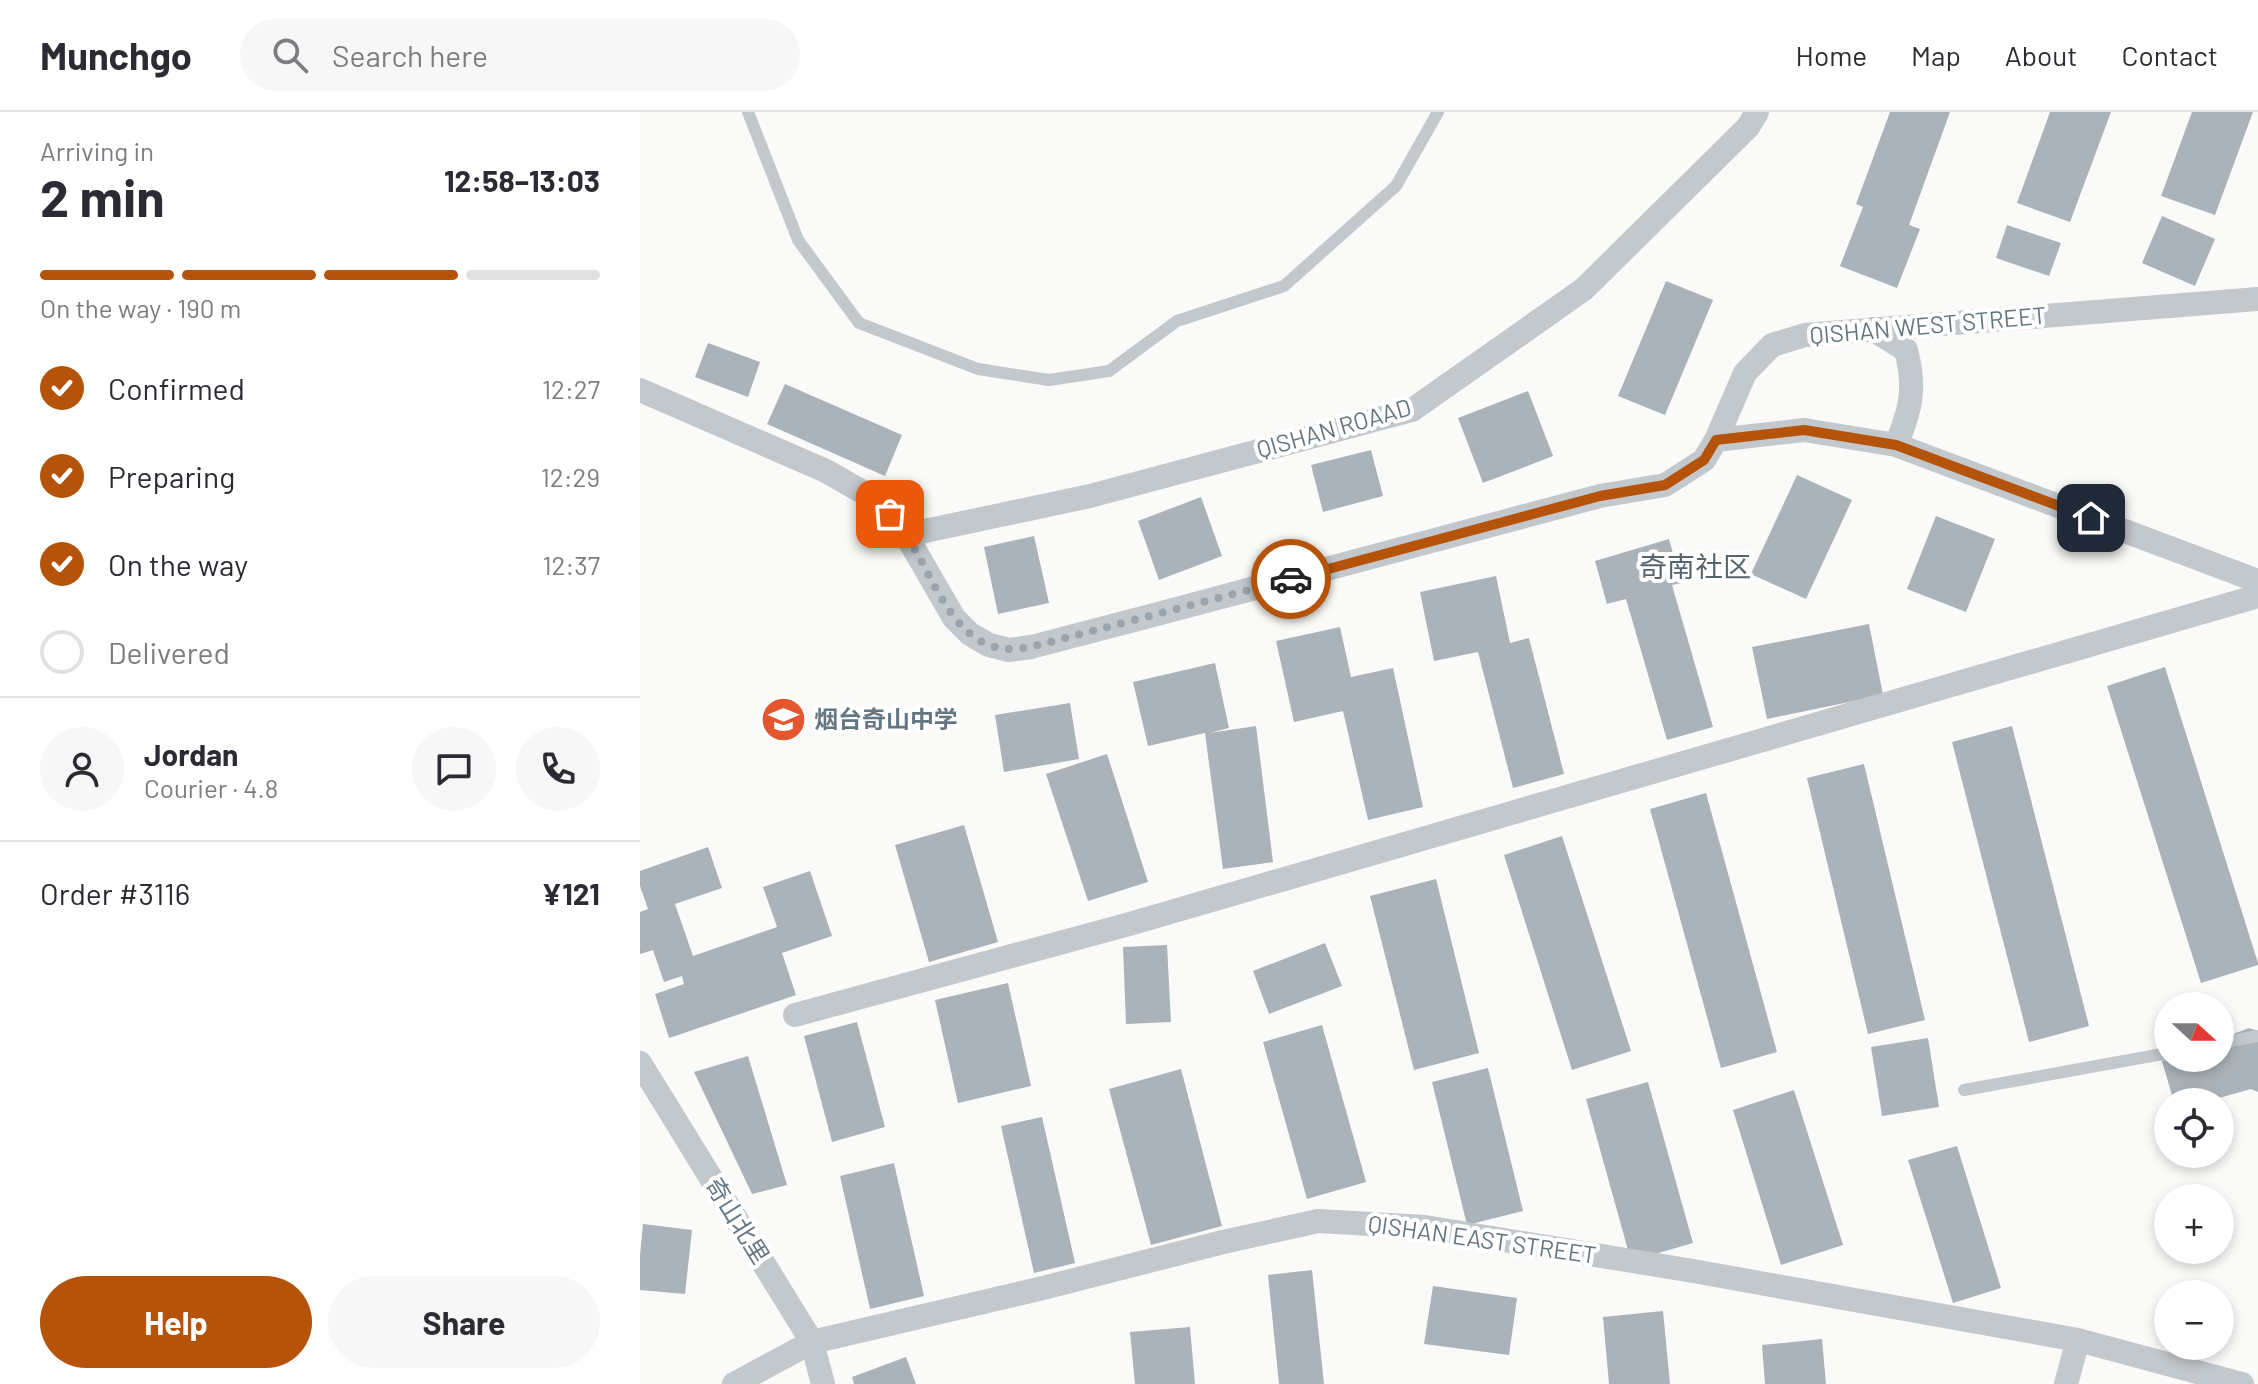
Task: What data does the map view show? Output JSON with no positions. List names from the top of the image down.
{
  "streets": {
    "street": [
      "QISHAN WEST STREET",
      "QISHAN ROAAD",
      "奇山北里",
      "QISHAN EAST STREET"
    ]
  },
  "crossings": [
    ["QISHAN WEST STREET", "QISHAN ROAAD"],
    ["奇山北里", "QISHAN EAST STREET"]
  ],
  "districts": ["奇南社区"],
  "places": {
    "school or university": ["烟台奇山中学"]
  },
  "north": "right",
  "page": {
    "header": "Munchgo",
    "search": "Search here",
    "nav": [
      "Home",
      "Map",
      "About",
      "Contact"
    ],
    "heading": ["2 min", "Arriving in", "12:58–13:03"],
    "panel": [
      "Jordan",
      "Courier · 4.8",
      "Order #3116",
      "¥121"
    ],
    "bar": "On the way · 190 m",
    "list": [
      ["Confirmed", "12:27"],
      ["Preparing", "12:29"],
      ["On the way", "12:37"],
      "Delivered"
    ],
    "map_buttons": ["+", "−"],
    "buttons": ["Help", "Share"]
  }
}
